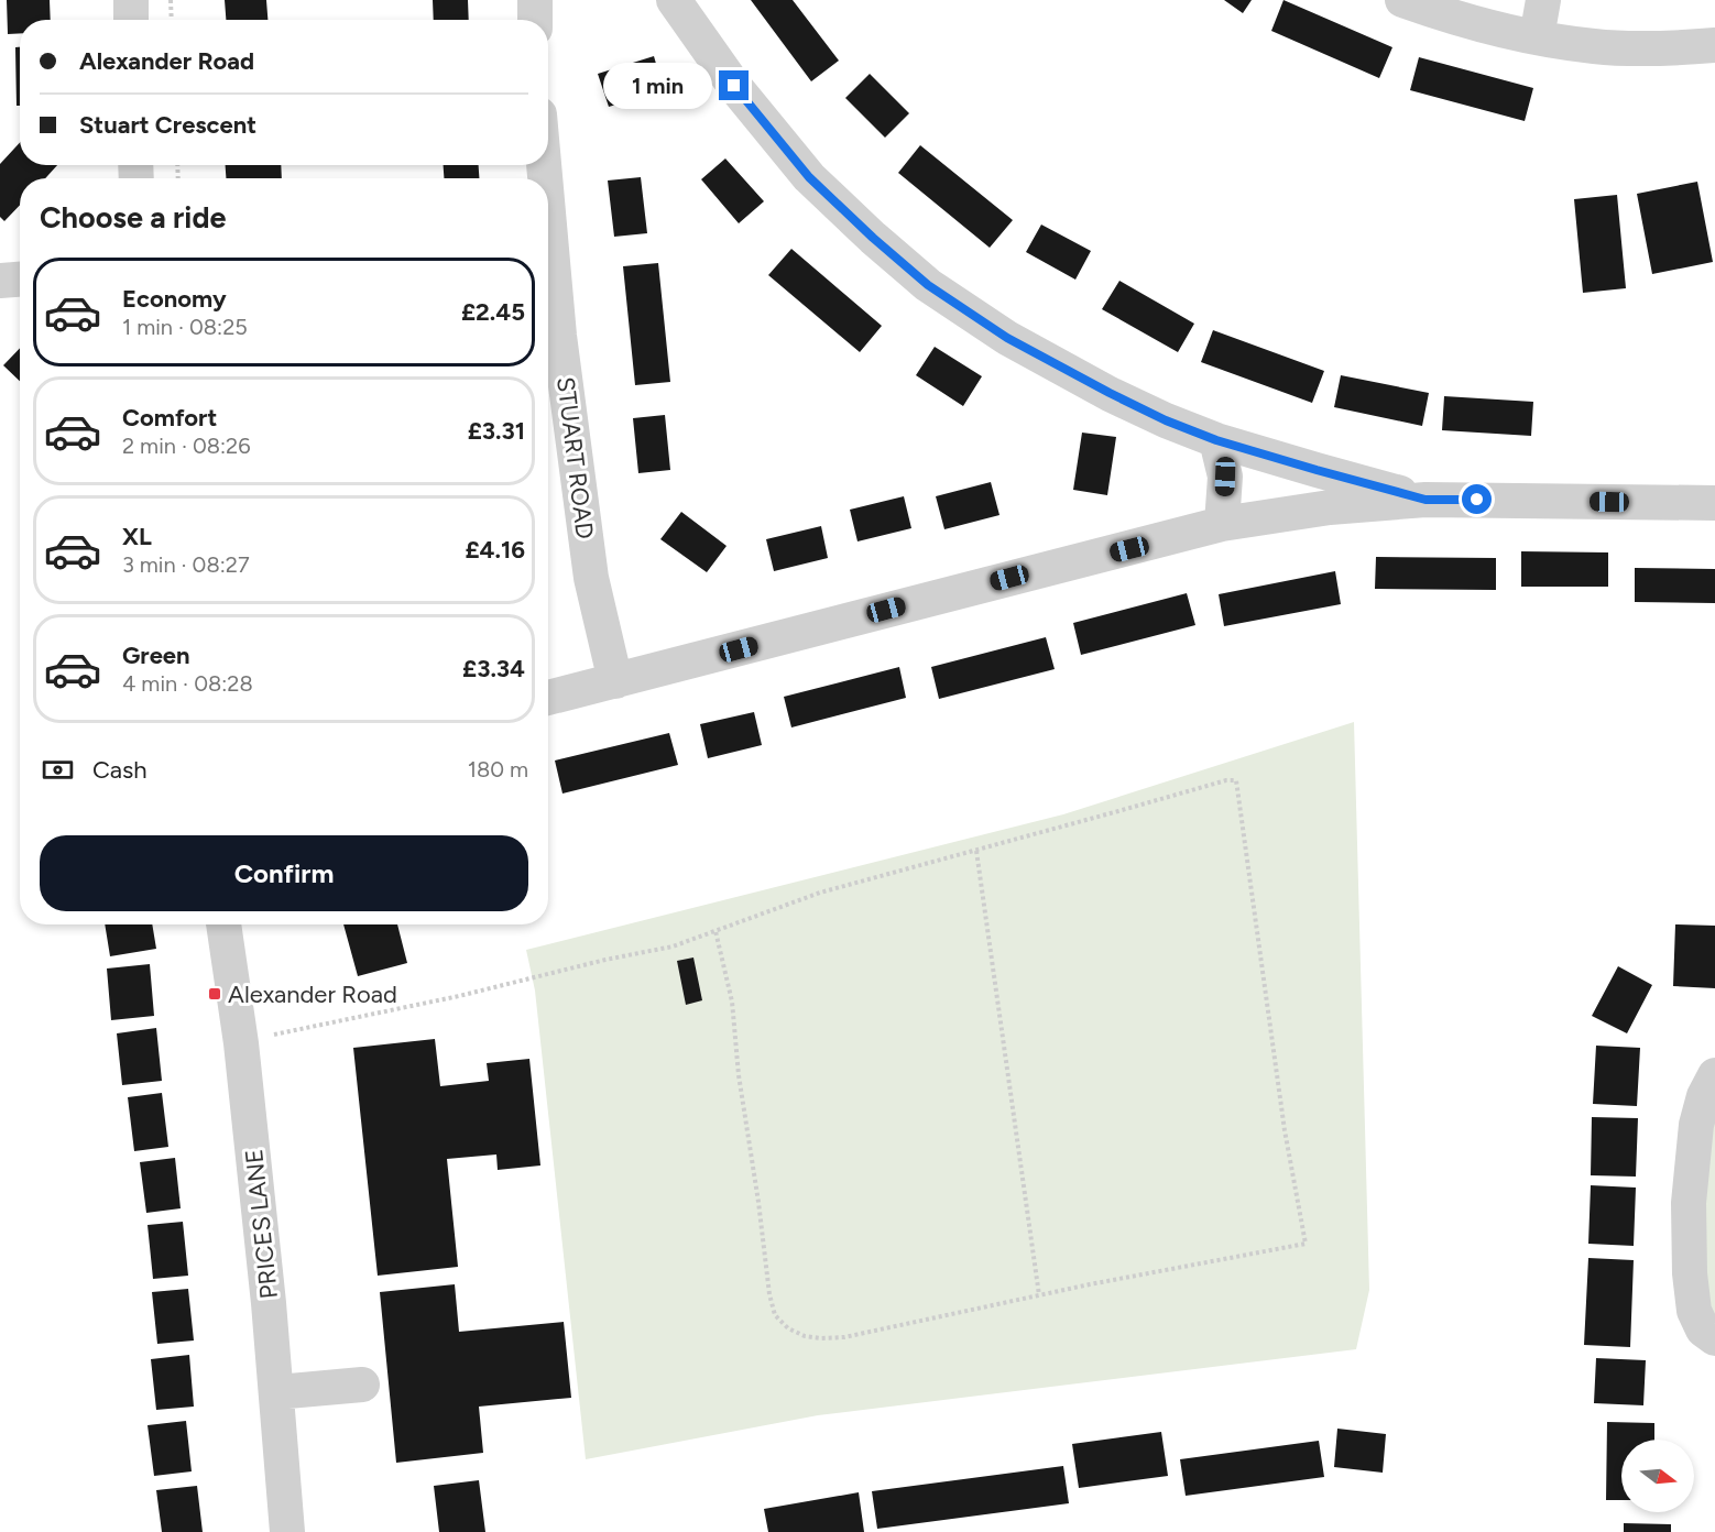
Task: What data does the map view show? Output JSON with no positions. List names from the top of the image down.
{
  "streets": {
    "street": ["STUART ROAD", "PRICES LANE"]
  },
  "places": {
    "transit": ["Alexander Road"]
  },
  "north": "right",
  "page": {
    "banner": ["Alexander Road", "Stuart Crescent"],
    "bubble": "1 min",
    "heading": "Choose a ride",
    "list": [
      {
        "name": "Economy",
        "note": "1 min · 08:25",
        "value": "£2.45"
      },
      {
        "name": "Comfort",
        "note": "2 min · 08:26",
        "value": "£3.31"
      },
      {
        "name": "XL",
        "note": "3 min · 08:27",
        "value": "£4.16"
      },
      {
        "name": "Green",
        "note": "4 min · 08:28",
        "value": "£3.34"
      }
    ],
    "pay": ["Cash", "180 m"],
    "buttons": "Confirm"
  }
}
